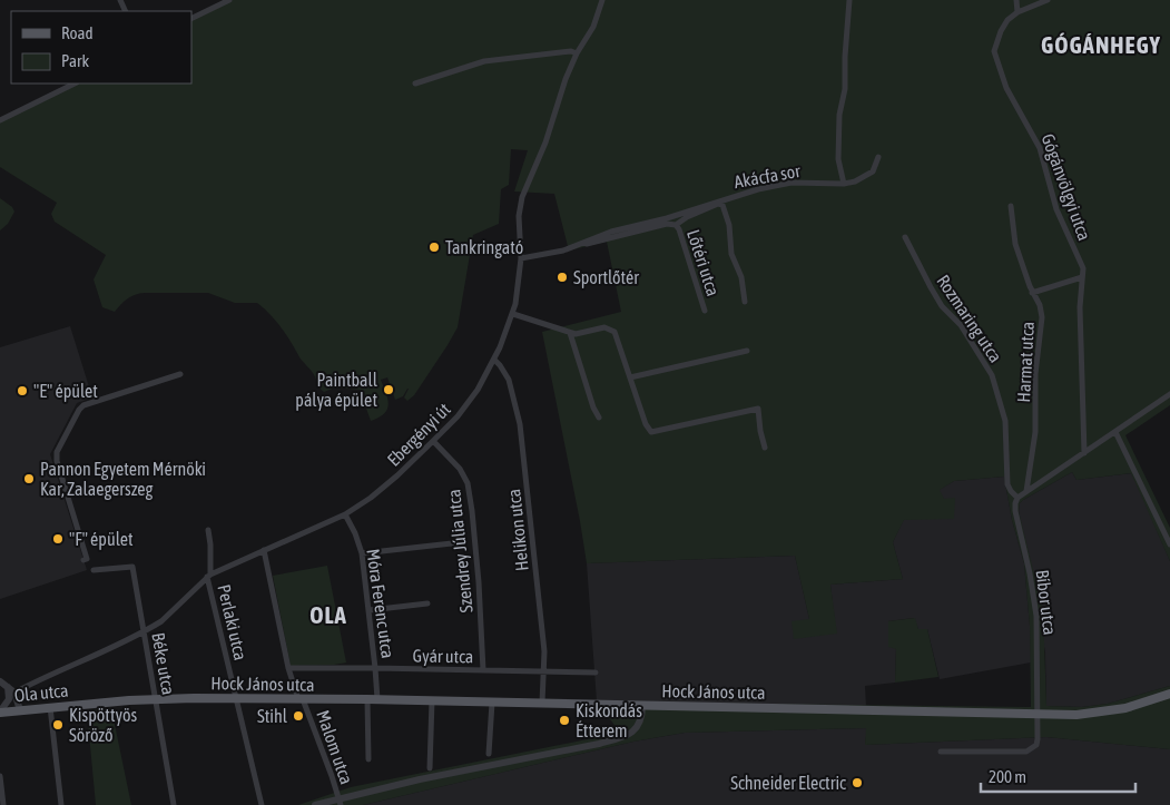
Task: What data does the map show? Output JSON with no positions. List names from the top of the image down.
{
  "streets": {
    "main road": ["Hock János utca", "Ola utca"],
    "street": [
      "Akácfa sor",
      "Gógánvölgyi utca",
      "Lőtéri utca",
      "Rozmaring utca",
      "Harmat utca",
      "Ebergényi út",
      "Helikon utca",
      "Szendrey Júlia utca",
      "Bíbor utca",
      "Móra Ferenc utca",
      "Perlaki utca",
      "Gyár utca",
      "Béke utca",
      "Malom utca"
    ]
  },
  "crossings": [
    ["Akácfa sor", "Ebergényi út"],
    ["Rozmaring utca", "Bíbor utca"],
    ["Ebergényi út", "Helikon utca"],
    ["Ebergényi út", "Szendrey Júlia utca"],
    ["Ebergényi út", "Móra Ferenc utca"],
    ["Ebergényi út", "Perlaki utca"],
    ["Ebergényi út", "Béke utca"],
    ["Ebergényi út", "Malom utca"],
    ["Helikon utca", "Gyár utca"],
    ["Helikon utca", "Hock János utca"],
    ["Szendrey Júlia utca", "Gyár utca"],
    ["Bíbor utca", "Hock János utca"],
    ["Móra Ferenc utca", "Gyár utca"],
    ["Móra Ferenc utca", "Hock János utca"],
    ["Perlaki utca", "Hock János utca"],
    ["Gyár utca", "Malom utca"],
    ["Béke utca", "Hock János utca"],
    ["Hock János utca", "Ola utca"],
    ["Hock János utca", "Malom utca"]
  ],
  "districts": ["GÓGÁNHEGY", "OLA"],
  "places": [
    "Tankringató",
    "Sportlőtér",
    "Paintball pálya épület",
    "\"E\" épület",
    "Pannon Egyetem Mérnöki Kar, Zalaegerszeg",
    "\"F\" épület",
    "Stihl",
    "Kiskondás Étterem",
    "Kispöttyös Söröző",
    "Schneider Electric"
  ],
  "legend": ["Road", "Park"],
  "scale_bar": "200 m"
}
